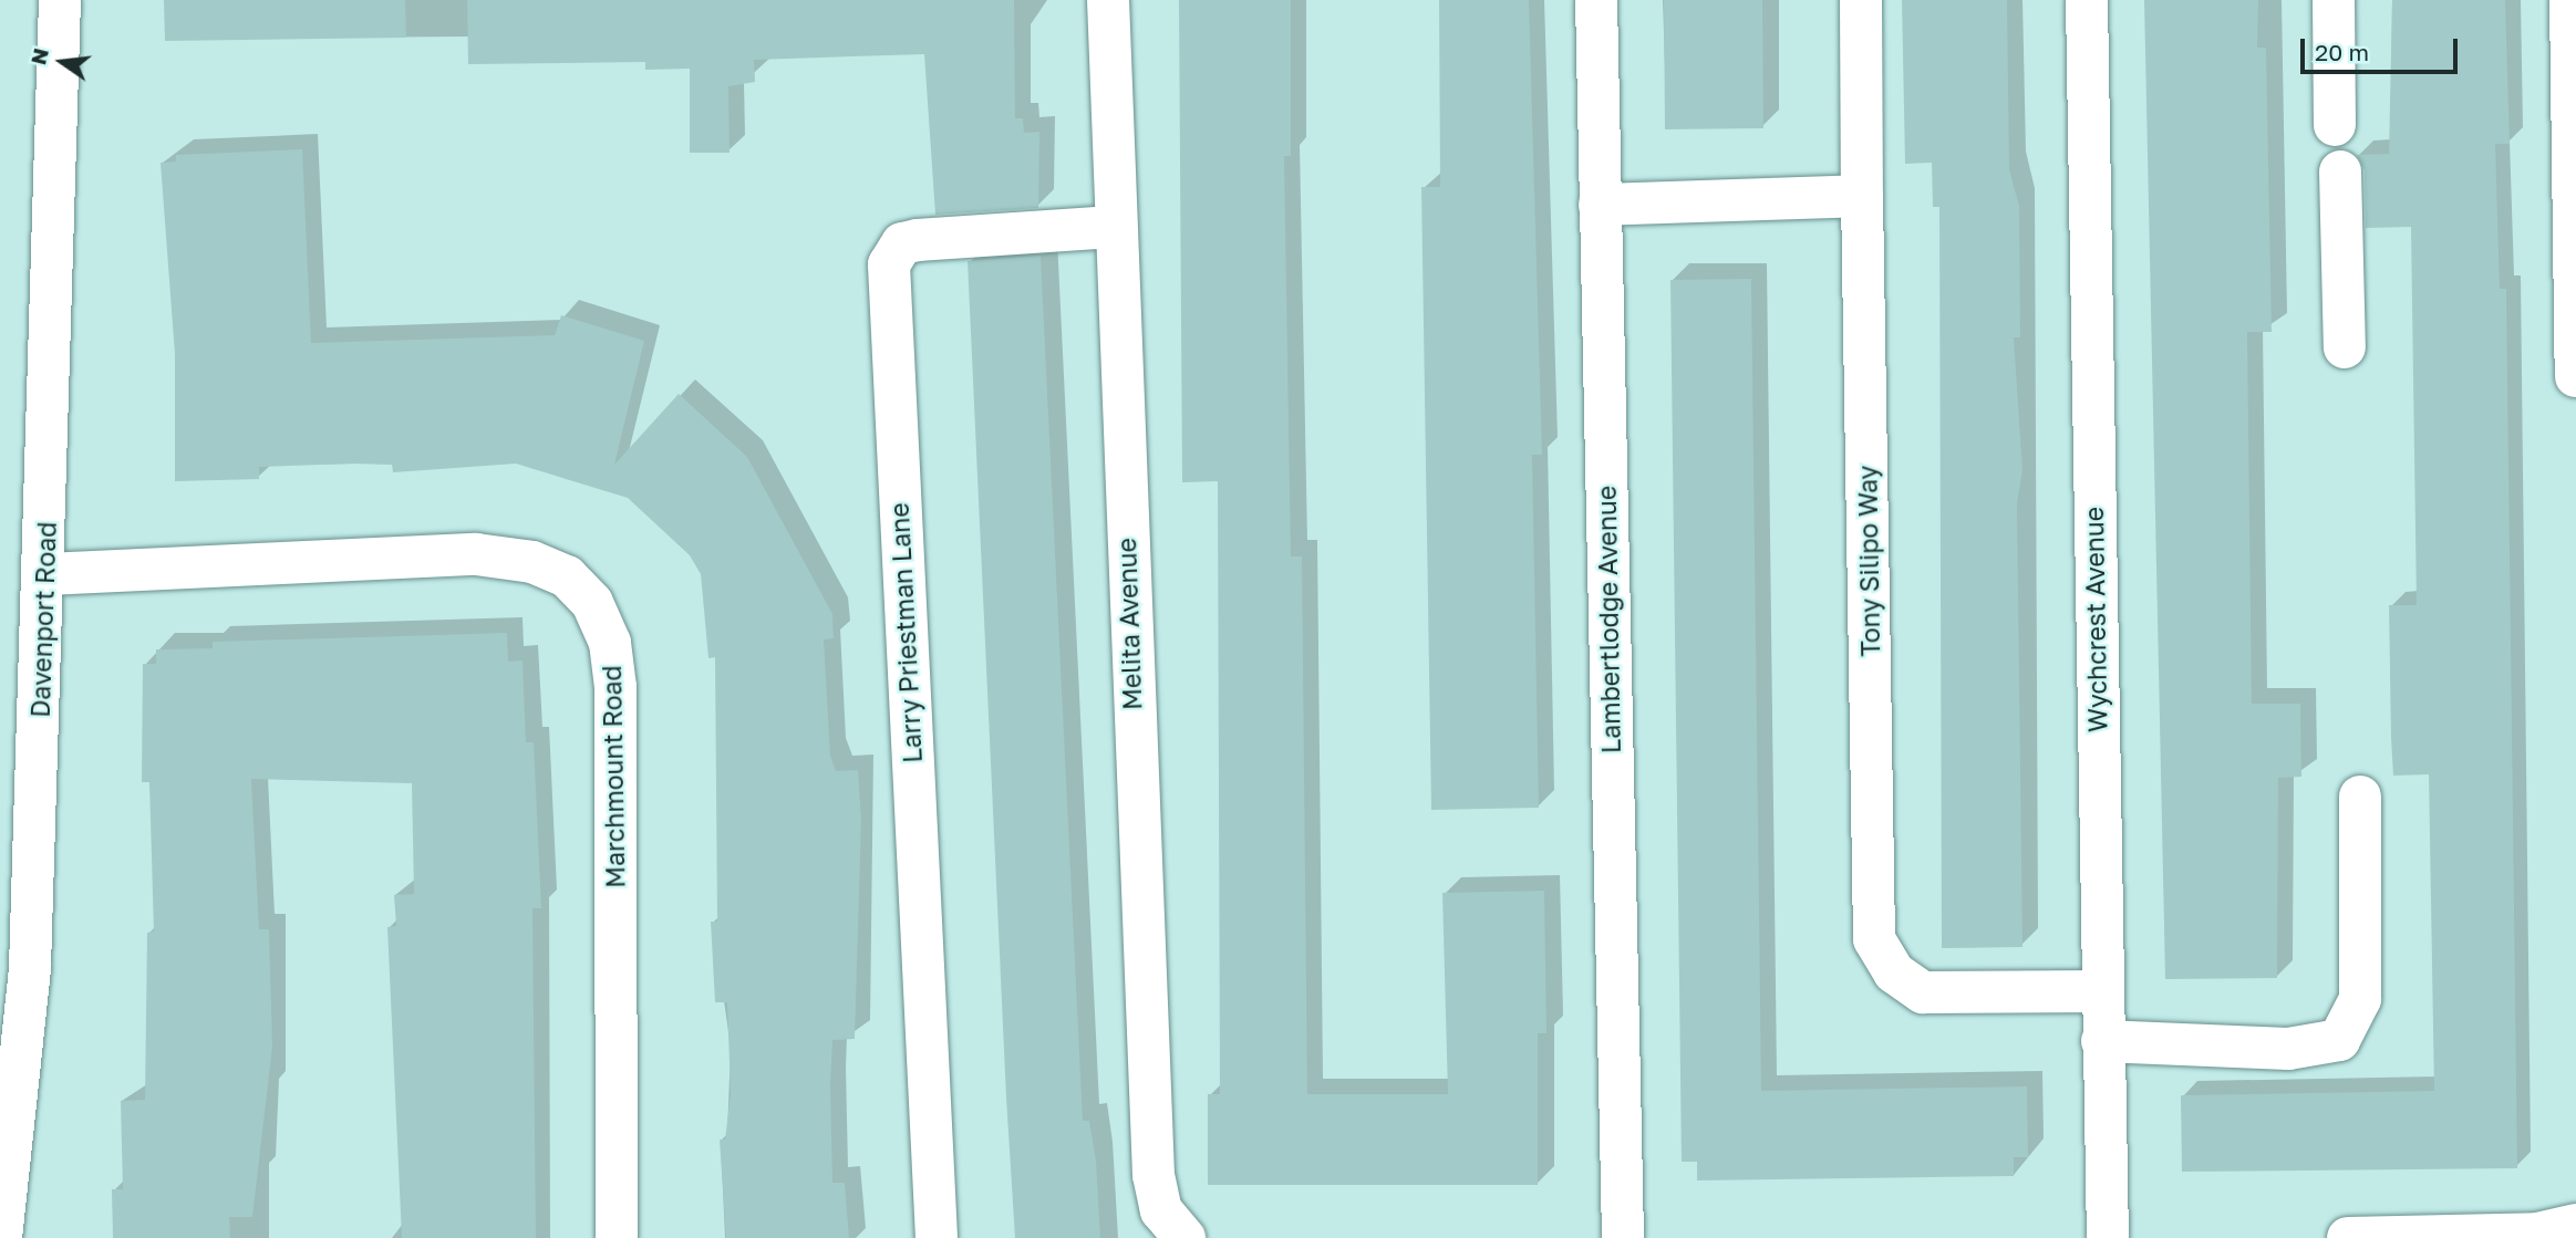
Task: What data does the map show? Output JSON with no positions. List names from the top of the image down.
{
  "streets": {
    "street": [
      "Tony Silipo Way",
      "Davenport Road",
      "Lambertlodge Avenue",
      "Wychcrest Avenue",
      "Melita Avenue",
      "Larry Priestman Lane",
      "Marchmount Road"
    ]
  },
  "crossings": [
    ["Tony Silipo Way", "Wychcrest Avenue"],
    ["Davenport Road", "Marchmount Road"],
    ["Melita Avenue", "Larry Priestman Lane"]
  ],
  "scale_bar": "20 m",
  "north": "left"
}
